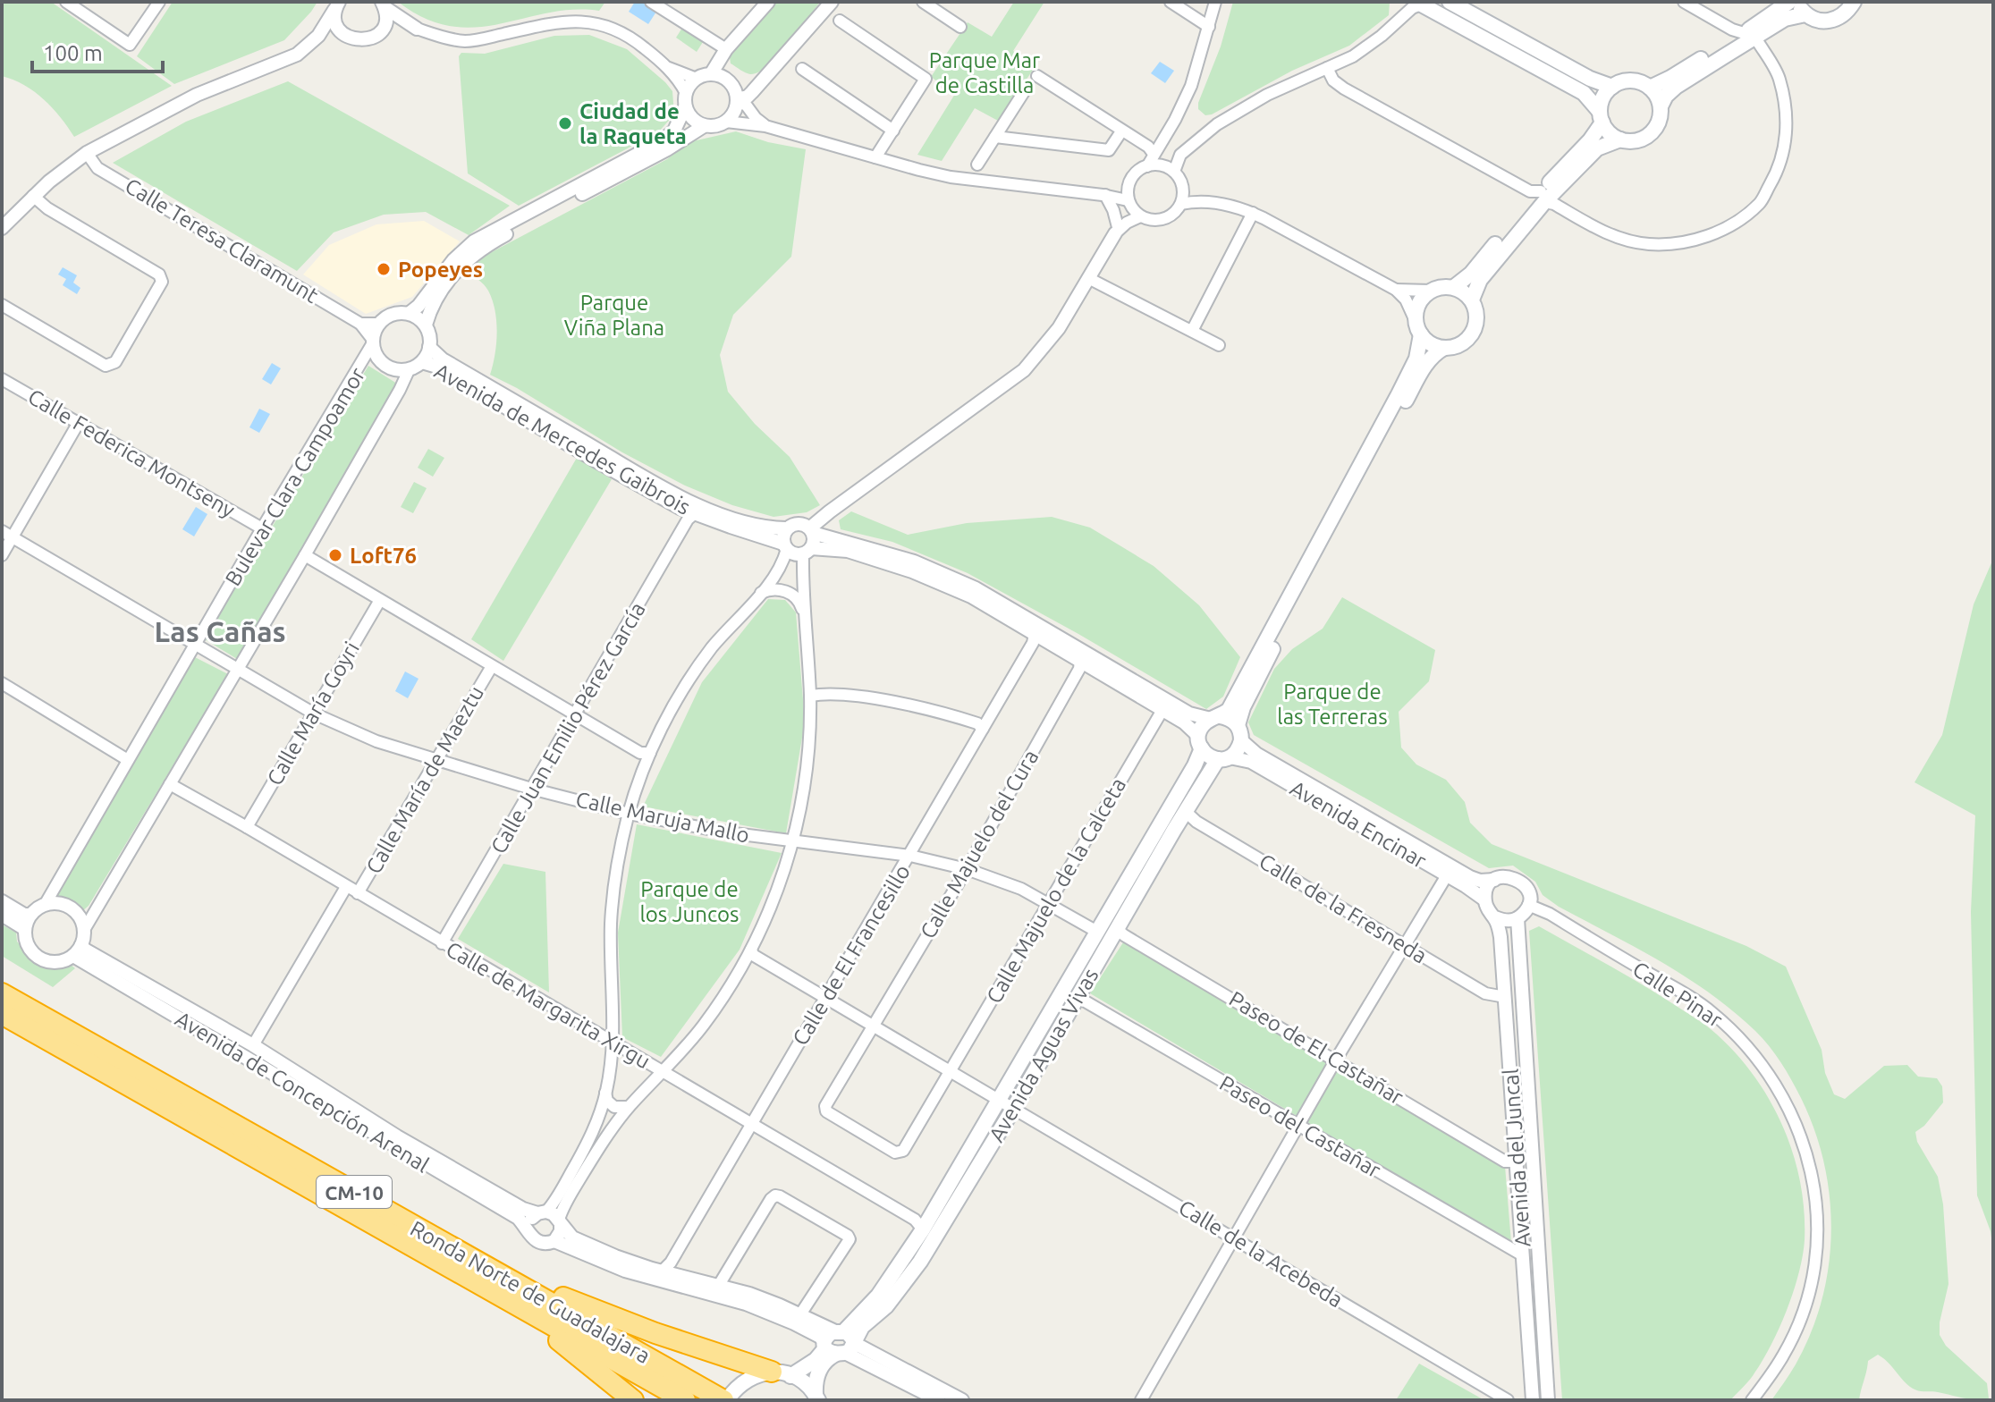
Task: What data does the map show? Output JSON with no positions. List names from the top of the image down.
{
  "streets": {
    "highway": ["CM-10", "Ronda Norte de Guadalajara"],
    "main road": ["Avenida Aguas Vivas"],
    "street": [
      "Calle Teresa Claramunt",
      "Avenida de Mercedes Gaibrois",
      "Calle Federica Montseny",
      "Bulevar Clara Campoamor",
      "Calle María Goyri",
      "Calle Juan Emilio Pérez García",
      "Calle María de Maeztu",
      "Calle Maruja Mallo",
      "Avenida Encinar",
      "Calle Majuelo del Cura",
      "Calle Majuelo de la Calceta",
      "Calle de la Fresneda",
      "Calle de El Francesillo",
      "Calle Pinar",
      "Calle de Margarita Xirgu",
      "Paseo de El Castañar",
      "Avenida de Concepción Arenal",
      "Paseo del Castañar",
      "Avenida del Juncal",
      "Calle de la Acebeda"
    ]
  },
  "crossings": [
    ["Calle Teresa Claramunt", "Avenida de Mercedes Gaibrois"],
    ["Calle Teresa Claramunt", "Bulevar Clara Campoamor"],
    ["Avenida de Mercedes Gaibrois", "Bulevar Clara Campoamor"],
    ["Avenida de Mercedes Gaibrois", "Calle Juan Emilio Pérez García"],
    ["Calle Federica Montseny", "Bulevar Clara Campoamor"],
    ["Bulevar Clara Campoamor", "Calle Maruja Mallo"],
    ["Bulevar Clara Campoamor", "Calle de Margarita Xirgu"],
    ["Bulevar Clara Campoamor", "Avenida de Concepción Arenal"],
    ["Calle María Goyri", "Calle Maruja Mallo"],
    ["Calle María Goyri", "Calle de Margarita Xirgu"],
    ["Calle Juan Emilio Pérez García", "Calle Maruja Mallo"],
    ["Calle Juan Emilio Pérez García", "Calle de Margarita Xirgu"],
    ["Calle María de Maeztu", "Calle Maruja Mallo"],
    ["Calle María de Maeztu", "Calle de Margarita Xirgu"],
    ["Calle Maruja Mallo", "Calle Majuelo del Cura"],
    ["Calle Maruja Mallo", "Calle Majuelo de la Calceta"],
    ["Calle Maruja Mallo", "Calle de El Francesillo"],
    ["Calle Maruja Mallo", "Avenida Aguas Vivas"],
    ["Avenida Encinar", "Calle Pinar"],
    ["Avenida Encinar", "Avenida Aguas Vivas"],
    ["Avenida Encinar", "Avenida del Juncal"],
    ["Calle Majuelo del Cura", "Calle Majuelo de la Calceta"],
    ["Calle Majuelo del Cura", "Calle de la Acebeda"],
    ["Calle Majuelo de la Calceta", "Calle de la Acebeda"],
    ["Calle de la Fresneda", "Avenida Aguas Vivas"],
    ["Calle de la Fresneda", "Avenida del Juncal"],
    ["Calle de El Francesillo", "Calle de Margarita Xirgu"],
    ["Calle de El Francesillo", "Calle de la Acebeda"],
    ["Calle Pinar", "Avenida del Juncal"],
    ["Calle de Margarita Xirgu", "Avenida Aguas Vivas"],
    ["Paseo de El Castañar", "Avenida Aguas Vivas"],
    ["Paseo de El Castañar", "Avenida del Juncal"],
    ["Avenida Aguas Vivas", "Paseo del Castañar"],
    ["Avenida Aguas Vivas", "CM-10"],
    ["Avenida Aguas Vivas", "Calle de la Acebeda"],
    ["Paseo del Castañar", "Avenida del Juncal"],
    ["CM-10", "Ronda Norte de Guadalajara"]
  ],
  "districts": ["Las Cañas"],
  "parks": [
    "Parque Mar de Castilla",
    "Parque Viña Plana",
    "Parque de las Terreras",
    "Parque de los Juncos"
  ],
  "places": ["Ciudad de la Raqueta", "Popeyes", "Loft76"],
  "scale_bar": "100 m"
}
